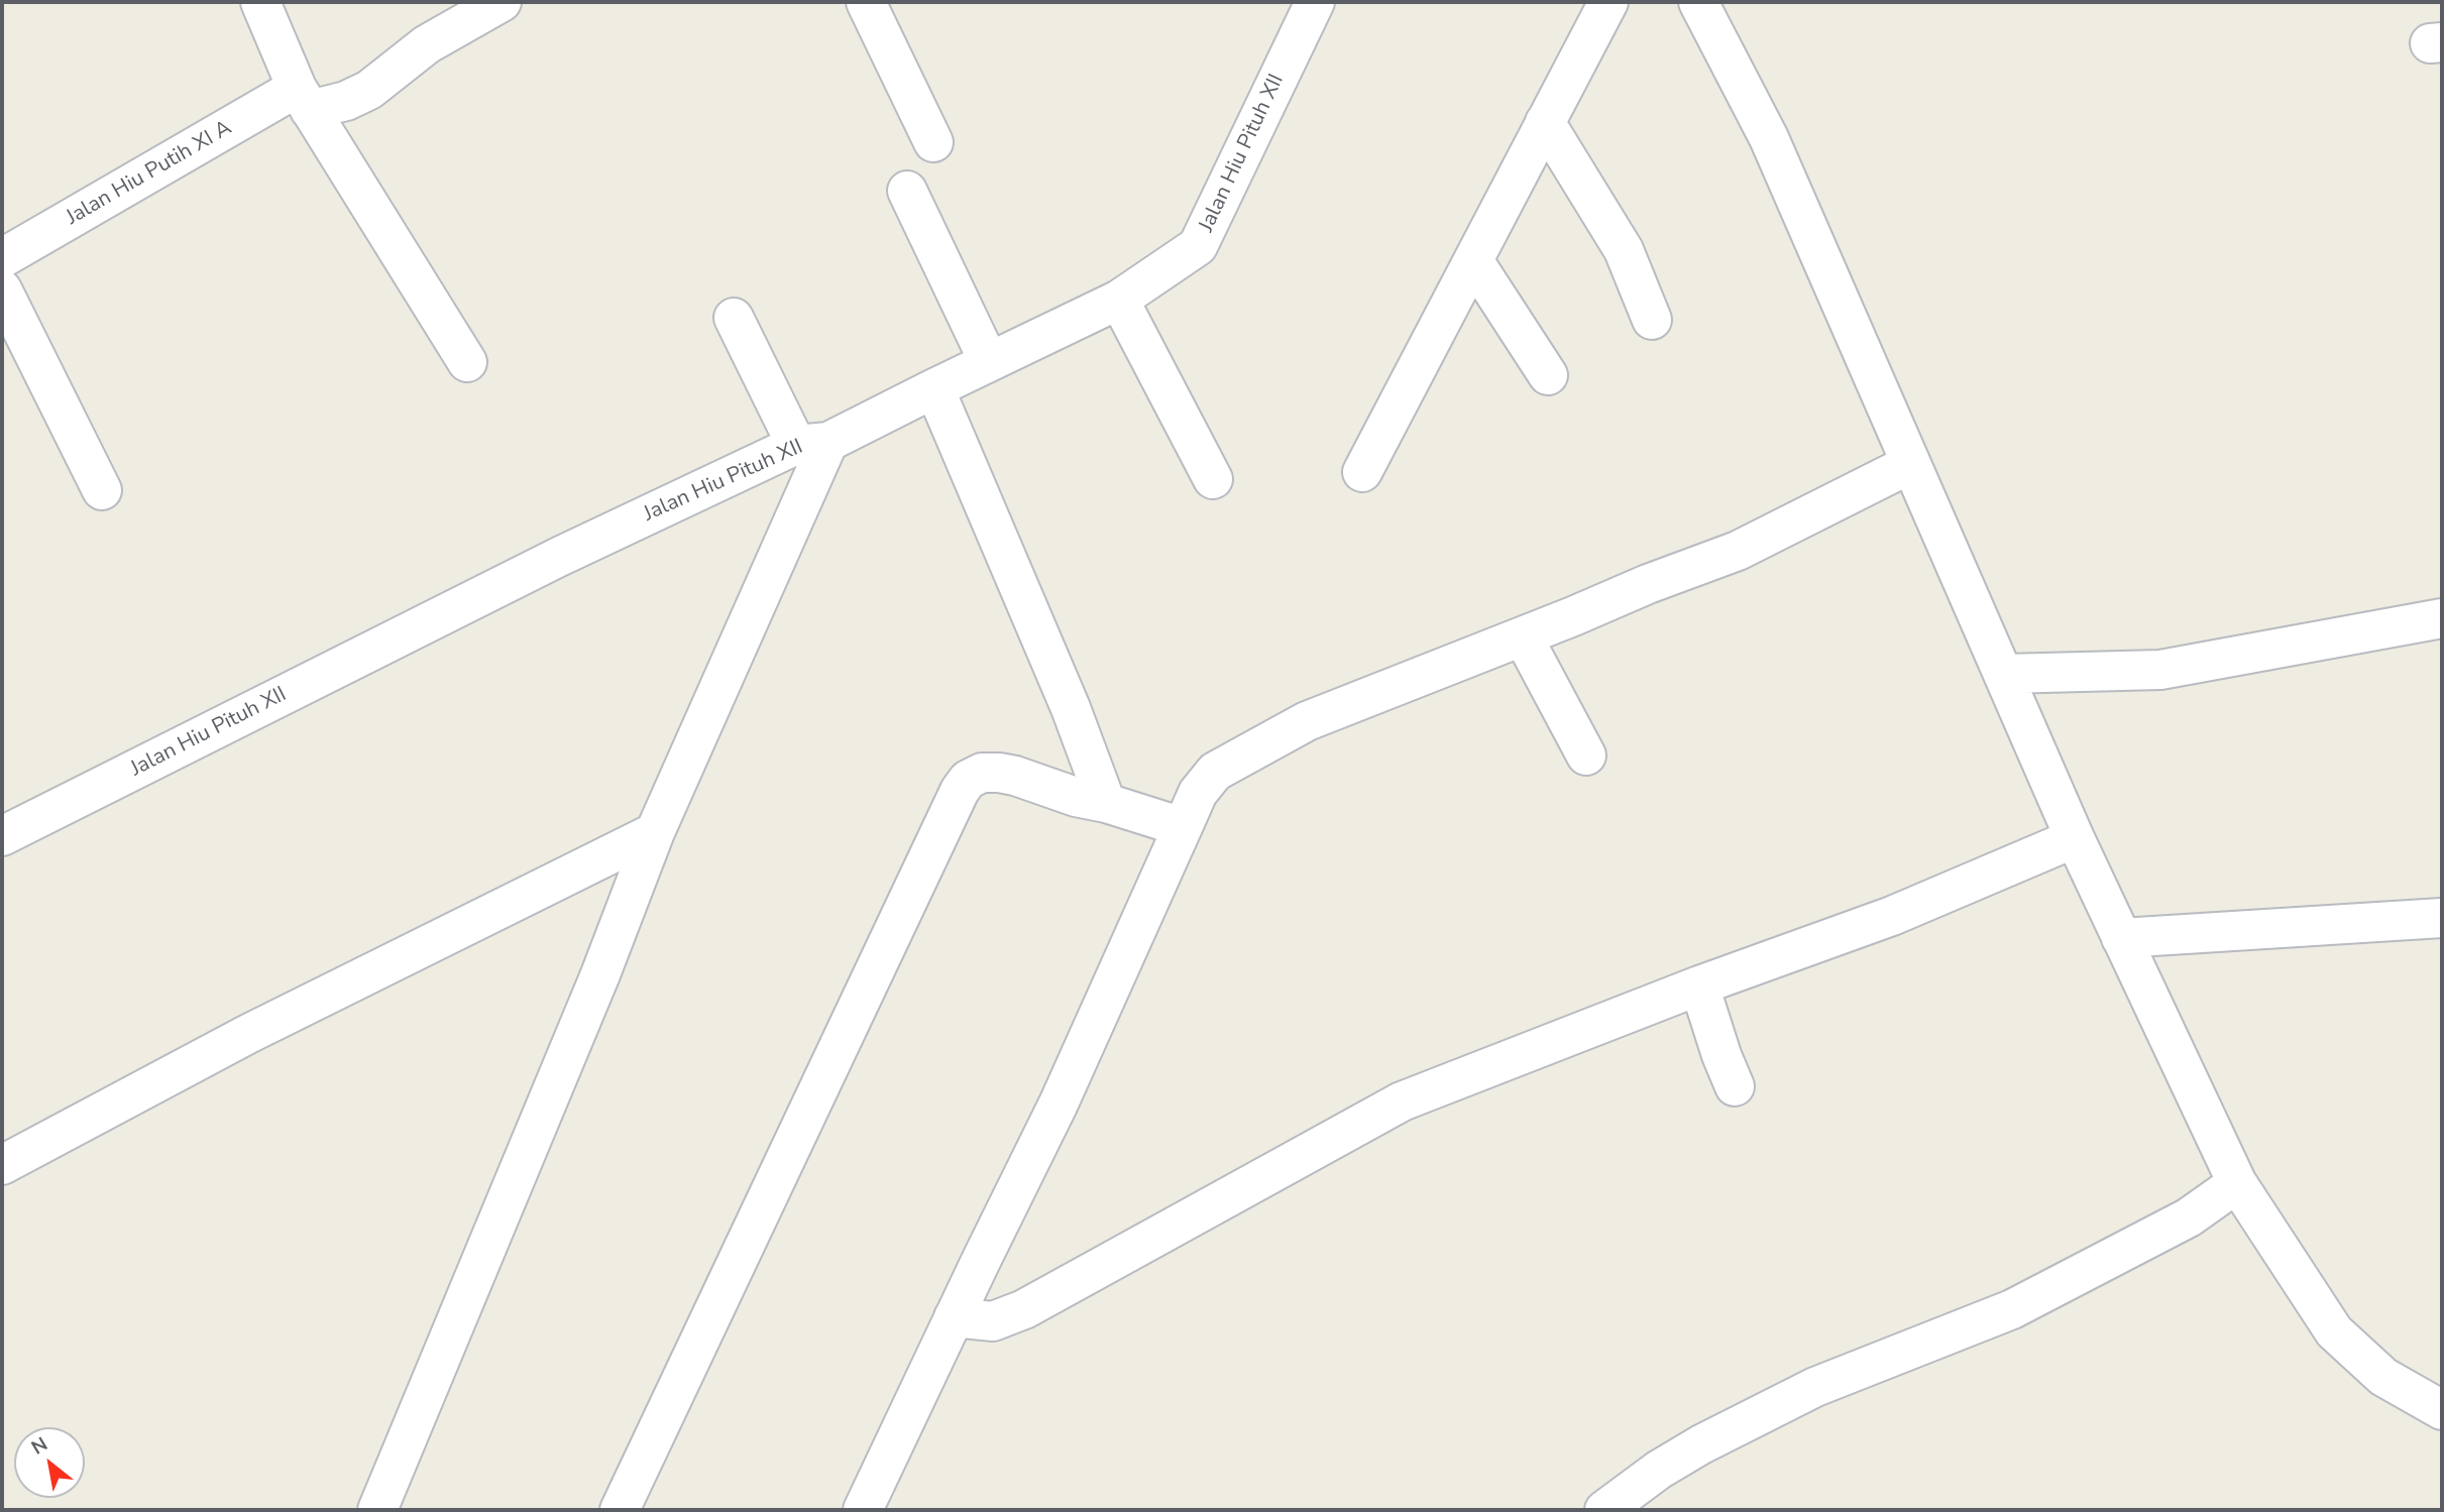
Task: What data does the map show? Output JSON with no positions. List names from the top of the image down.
{
  "streets": {
    "street": ["Jalan Hiu Pituh XII", "Jalan Hiu Putih XI A"]
  },
  "north": "top left"
}
